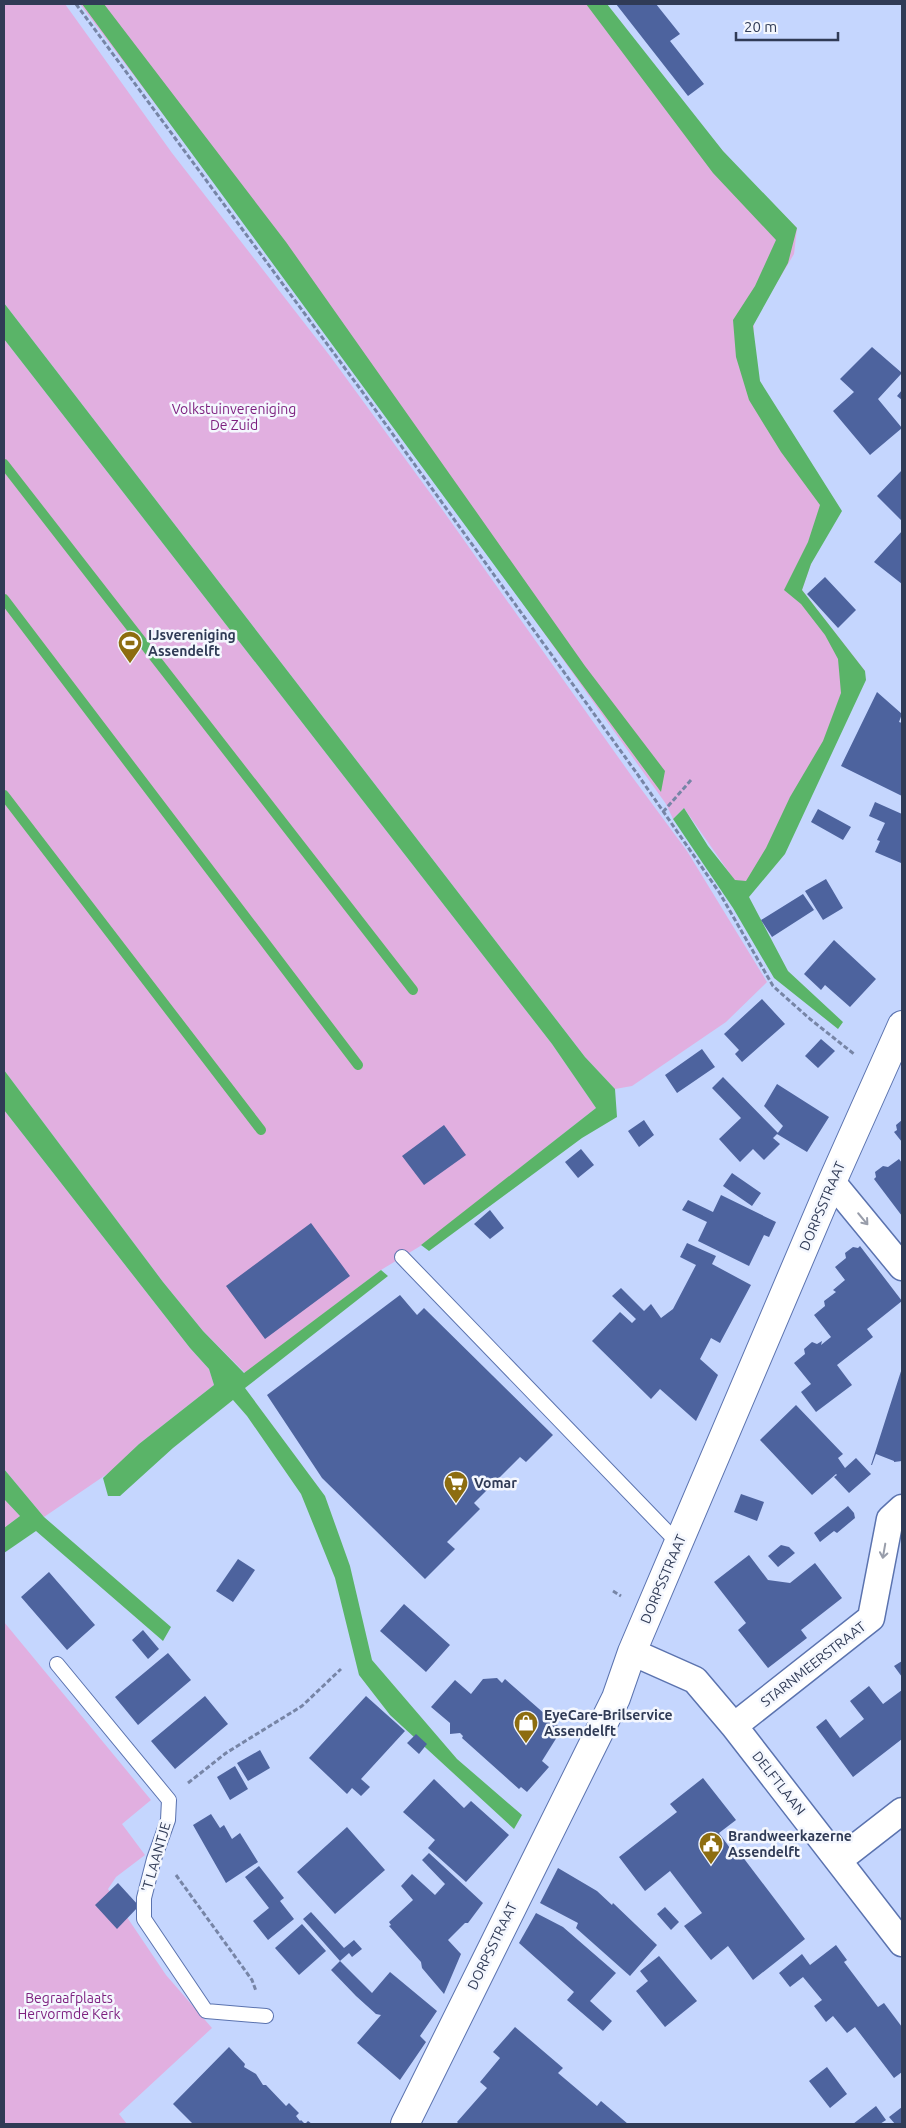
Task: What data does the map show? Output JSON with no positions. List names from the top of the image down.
{
  "streets": {
    "street": ["DORPSSTRAAT", "STARNMEERSTRAAT", "DELFTLAAN"],
    "lane": ["'T LAANTJE"]
  },
  "crossings": [
    ["DORPSSTRAAT", "DELFTLAAN"],
    ["STARNMEERSTRAAT", "DELFTLAAN"]
  ],
  "one_way": ["STARNMEERSTRAAT"],
  "parks": ["Volkstuinvereniging De Zuid", "Begraafplaats Hervormde Kerk"],
  "places": {
    "sports": ["IJsvereniging Assendelft"],
    "supermarket": ["Vomar"],
    "shop": ["EyeCare-Brilservice Assendelft"],
    "public building": ["Brandweerkazerne Assendelft"]
  },
  "scale_bar": "20 m"
}
